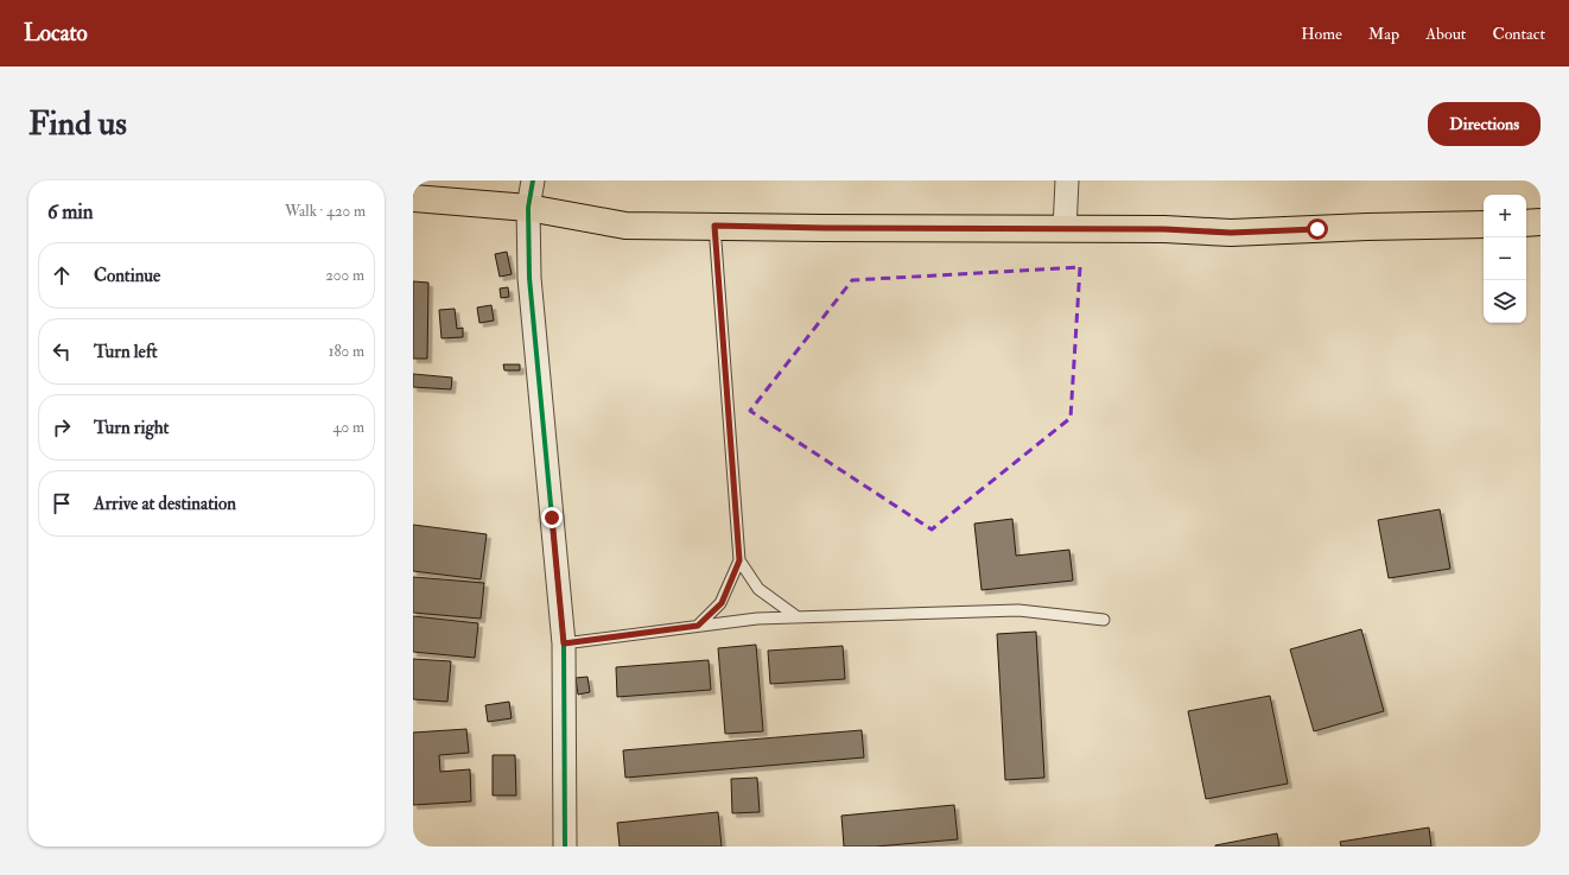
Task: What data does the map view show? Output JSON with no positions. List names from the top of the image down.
{
  "page": {
    "header": "Locato",
    "nav": [
      "Home",
      "Map",
      "About",
      "Contact"
    ],
    "buttons": "Directions",
    "title": "Find us",
    "heading": ["6 min", "Walk · 420 m"],
    "map_buttons": ["+", "−"],
    "list": [
      ["Continue", "200 m"],
      ["Turn left", "180 m"],
      ["Turn right", "40 m"],
      "Arrive at destination"
    ]
  }
}
